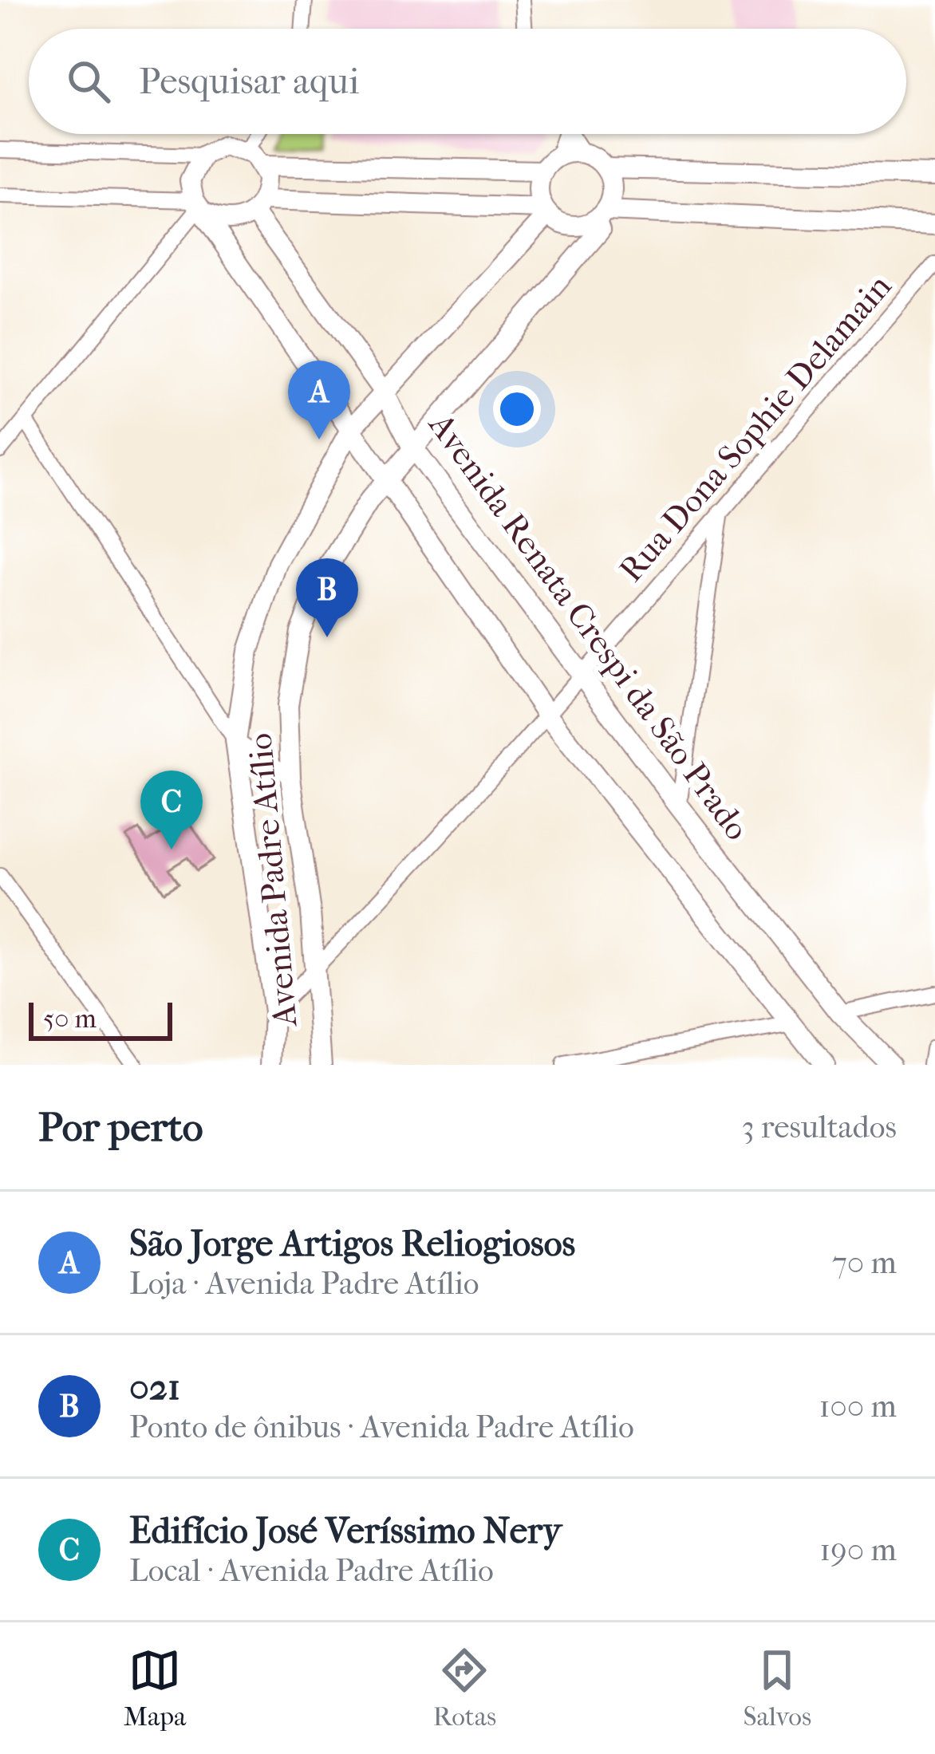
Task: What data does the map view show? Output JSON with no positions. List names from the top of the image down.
{
  "streets": {
    "street": ["Rua Dona Sophie Delamain", "Avenida Renata Crespi da São Prado", "Avenida Padre Atílio"]
  },
  "crossings": [
    ["Rua Dona Sophie Delamain", "Avenida Renata Crespi da São Prado"],
    ["Rua Dona Sophie Delamain", "Avenida Padre Atílio"],
    ["Avenida Renata Crespi da São Prado", "Avenida Padre Atílio"]
  ],
  "scale_bar": "50 m",
  "page": {
    "search": "Pesquisar aqui",
    "pins": ["A", "B", "C"],
    "scale": "50 m",
    "heading": ["Por perto", "3 resultados"],
    "list": [
      {
        "mark": "A",
        "name": "São Jorge Artigos Reliogiosos",
        "note": "Loja · Avenida Padre Atílio",
        "value": "70 m"
      },
      {
        "mark": "B",
        "name": "021",
        "note": "Ponto de ônibus · Avenida Padre Atílio",
        "value": "100 m"
      },
      {
        "mark": "C",
        "name": "Edifício José Veríssimo Nery",
        "note": "Local · Avenida Padre Atílio",
        "value": "190 m"
      }
    ],
    "nav": ["Mapa", "Rotas", "Salvos"]
  }
}
